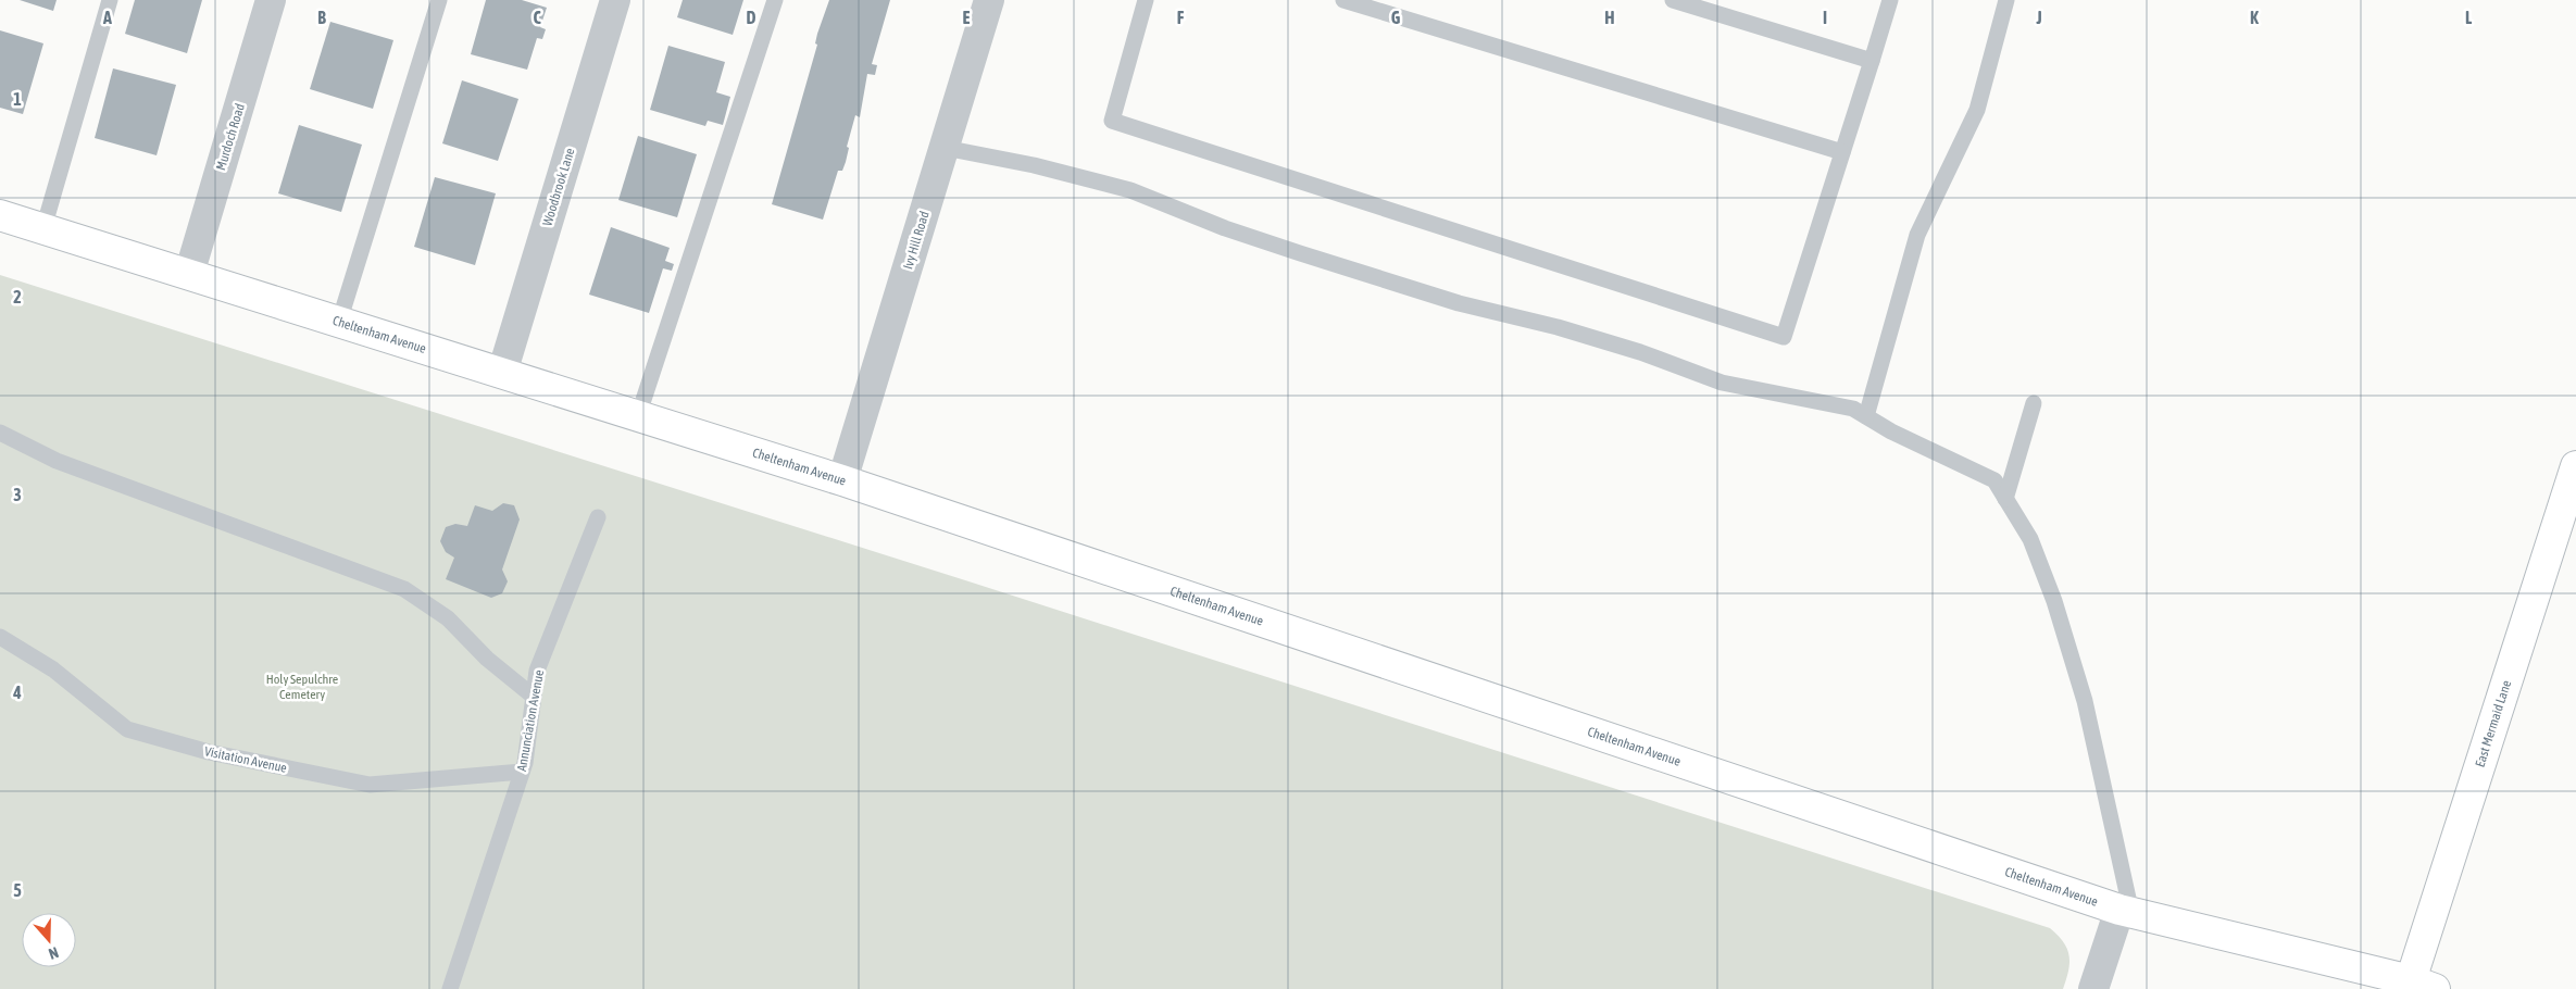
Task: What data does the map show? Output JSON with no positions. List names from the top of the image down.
{
  "streets": {
    "main road": ["Cheltenham Avenue", "East Mermaid Lane"],
    "street": ["Murdoch Road", "Woodbrook Lane", "Ivy Hill Road"],
    "lane": ["Annunciation Avenue", "Visitation Avenue"]
  },
  "crossings": [
    ["Murdoch Road", "Cheltenham Avenue"],
    ["Woodbrook Lane", "Cheltenham Avenue"],
    ["Ivy Hill Road", "Cheltenham Avenue"],
    ["Cheltenham Avenue", "East Mermaid Lane"],
    ["Annunciation Avenue", "Visitation Avenue"]
  ],
  "parks": ["Holy Sepulchre Cemetery"],
  "north": "bottom",
  "grid": {
    "columns": [
      "A",
      "B",
      "C",
      "D",
      "E",
      "F",
      "G",
      "H",
      "I",
      "J",
      "K",
      "L"
    ],
    "rows": [
      "1",
      "2",
      "3",
      "4",
      "5"
    ]
  }
}
